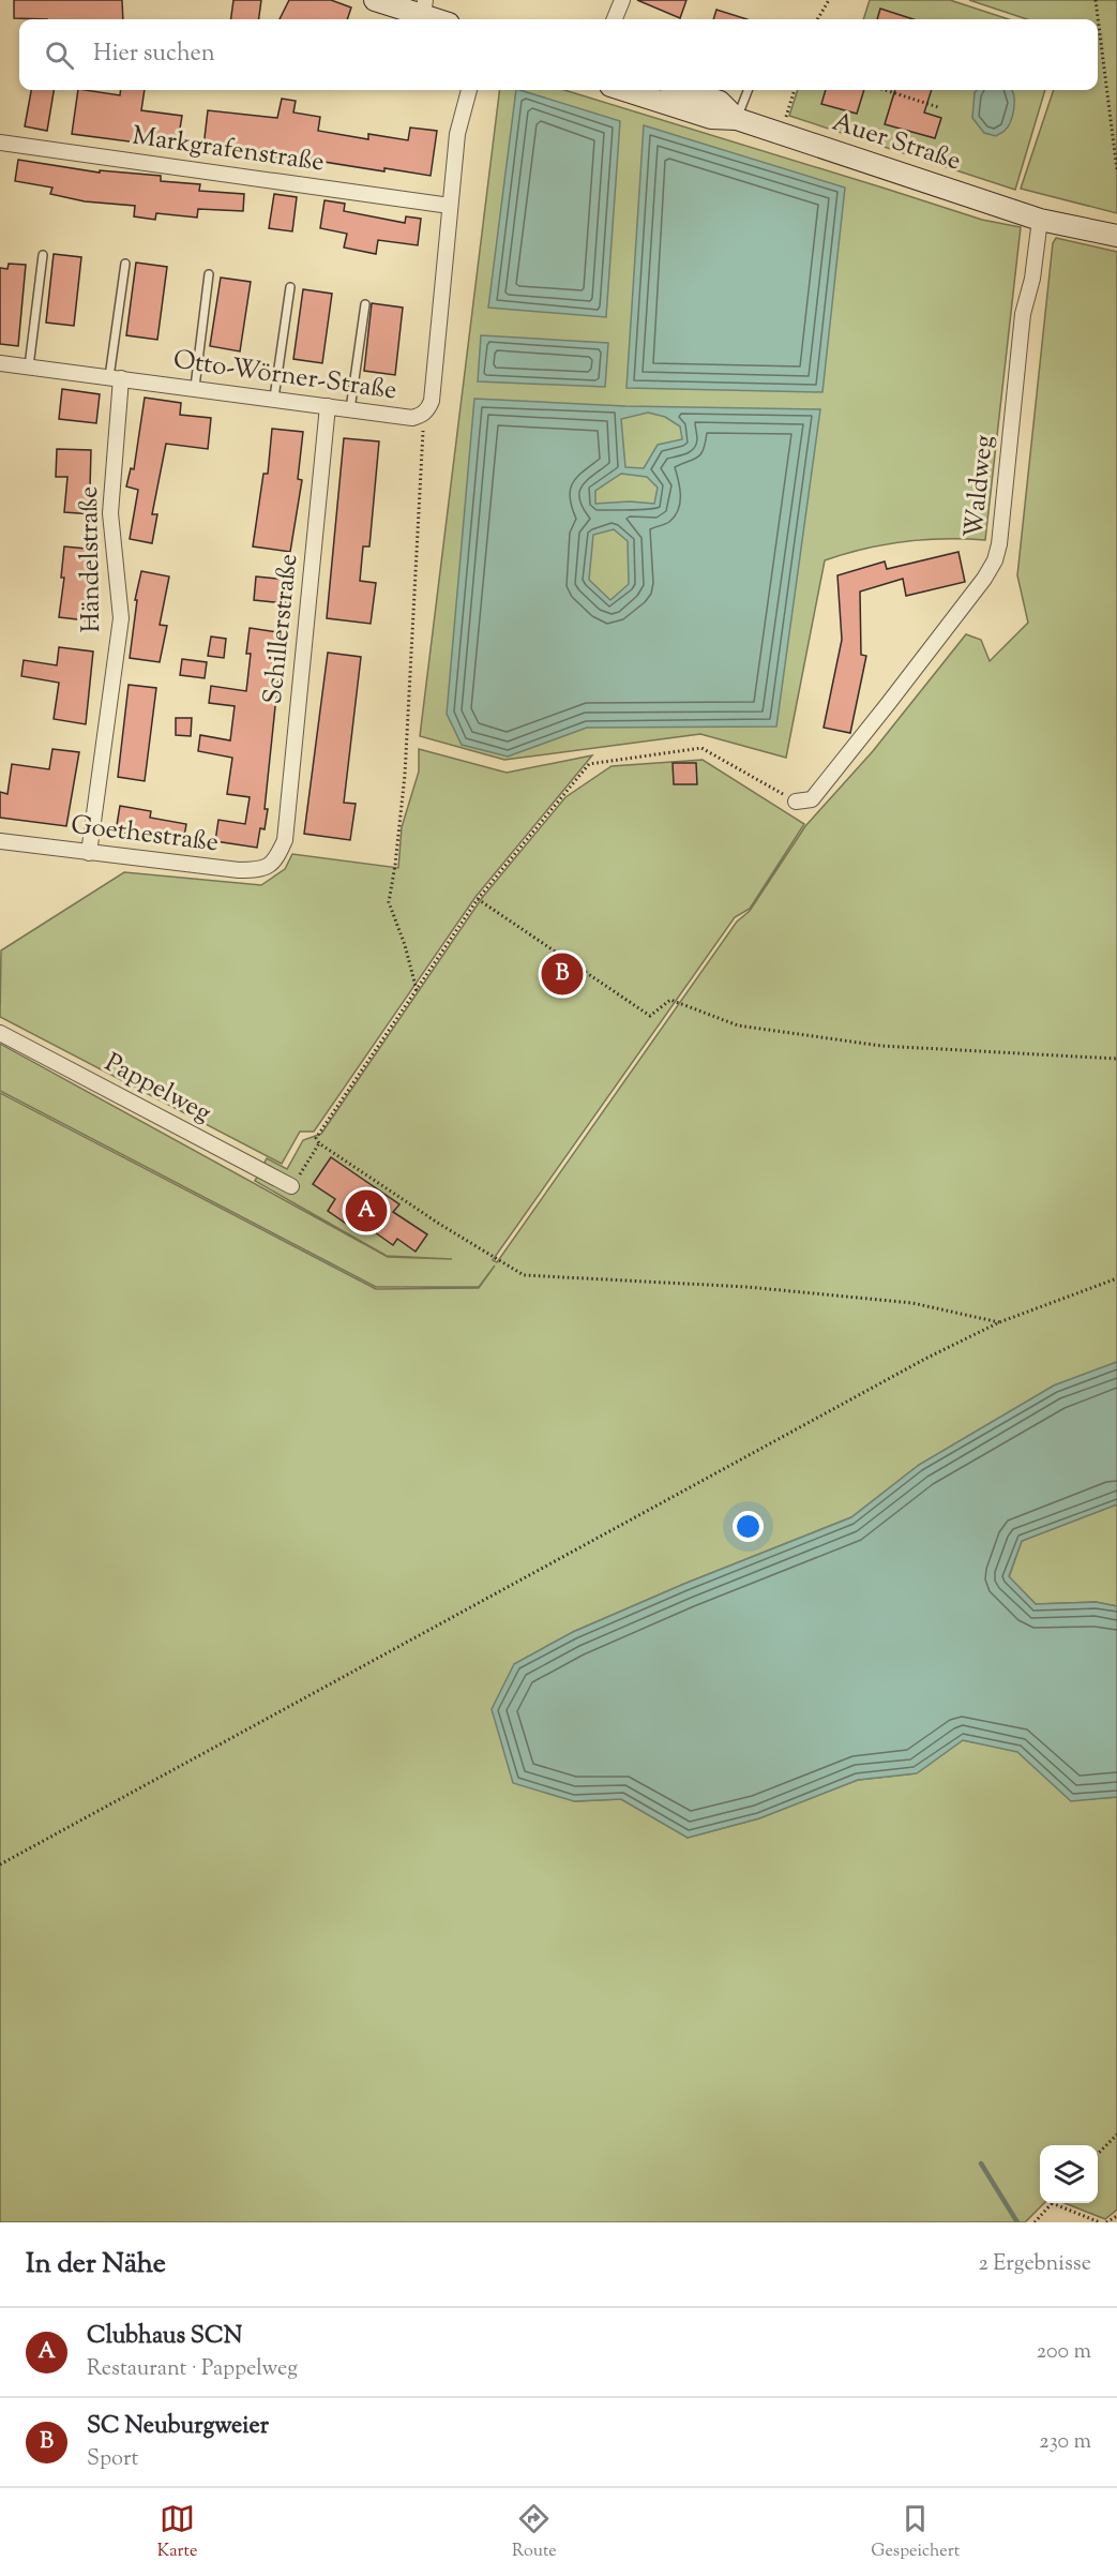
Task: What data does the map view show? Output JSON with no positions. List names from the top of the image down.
{
  "streets": {
    "main road": ["Auer Straße"],
    "street": [
      "Markgrafenstraße",
      "Otto-Wörner-Straße",
      "Waldweg",
      "Händelstraße",
      "Schillerstraße",
      "Goethestraße",
      "Pappelweg"
    ]
  },
  "crossings": [
    ["Auer Straße", "Waldweg"],
    ["Markgrafenstraße", "Otto-Wörner-Straße"],
    ["Otto-Wörner-Straße", "Händelstraße"],
    ["Otto-Wörner-Straße", "Schillerstraße"],
    ["Händelstraße", "Goethestraße"],
    ["Schillerstraße", "Goethestraße"]
  ],
  "page": {
    "search": "Hier suchen",
    "pins": ["B", "A"],
    "heading": ["In der Nähe", "2 Ergebnisse"],
    "list": [
      {
        "mark": "A",
        "name": "Clubhaus SCN",
        "note": "Restaurant · Pappelweg",
        "value": "200 m"
      },
      {
        "mark": "B",
        "name": "SC Neuburgweier",
        "note": "Sport",
        "value": "230 m"
      }
    ],
    "nav": ["Karte", "Route", "Gespeichert"]
  }
}
